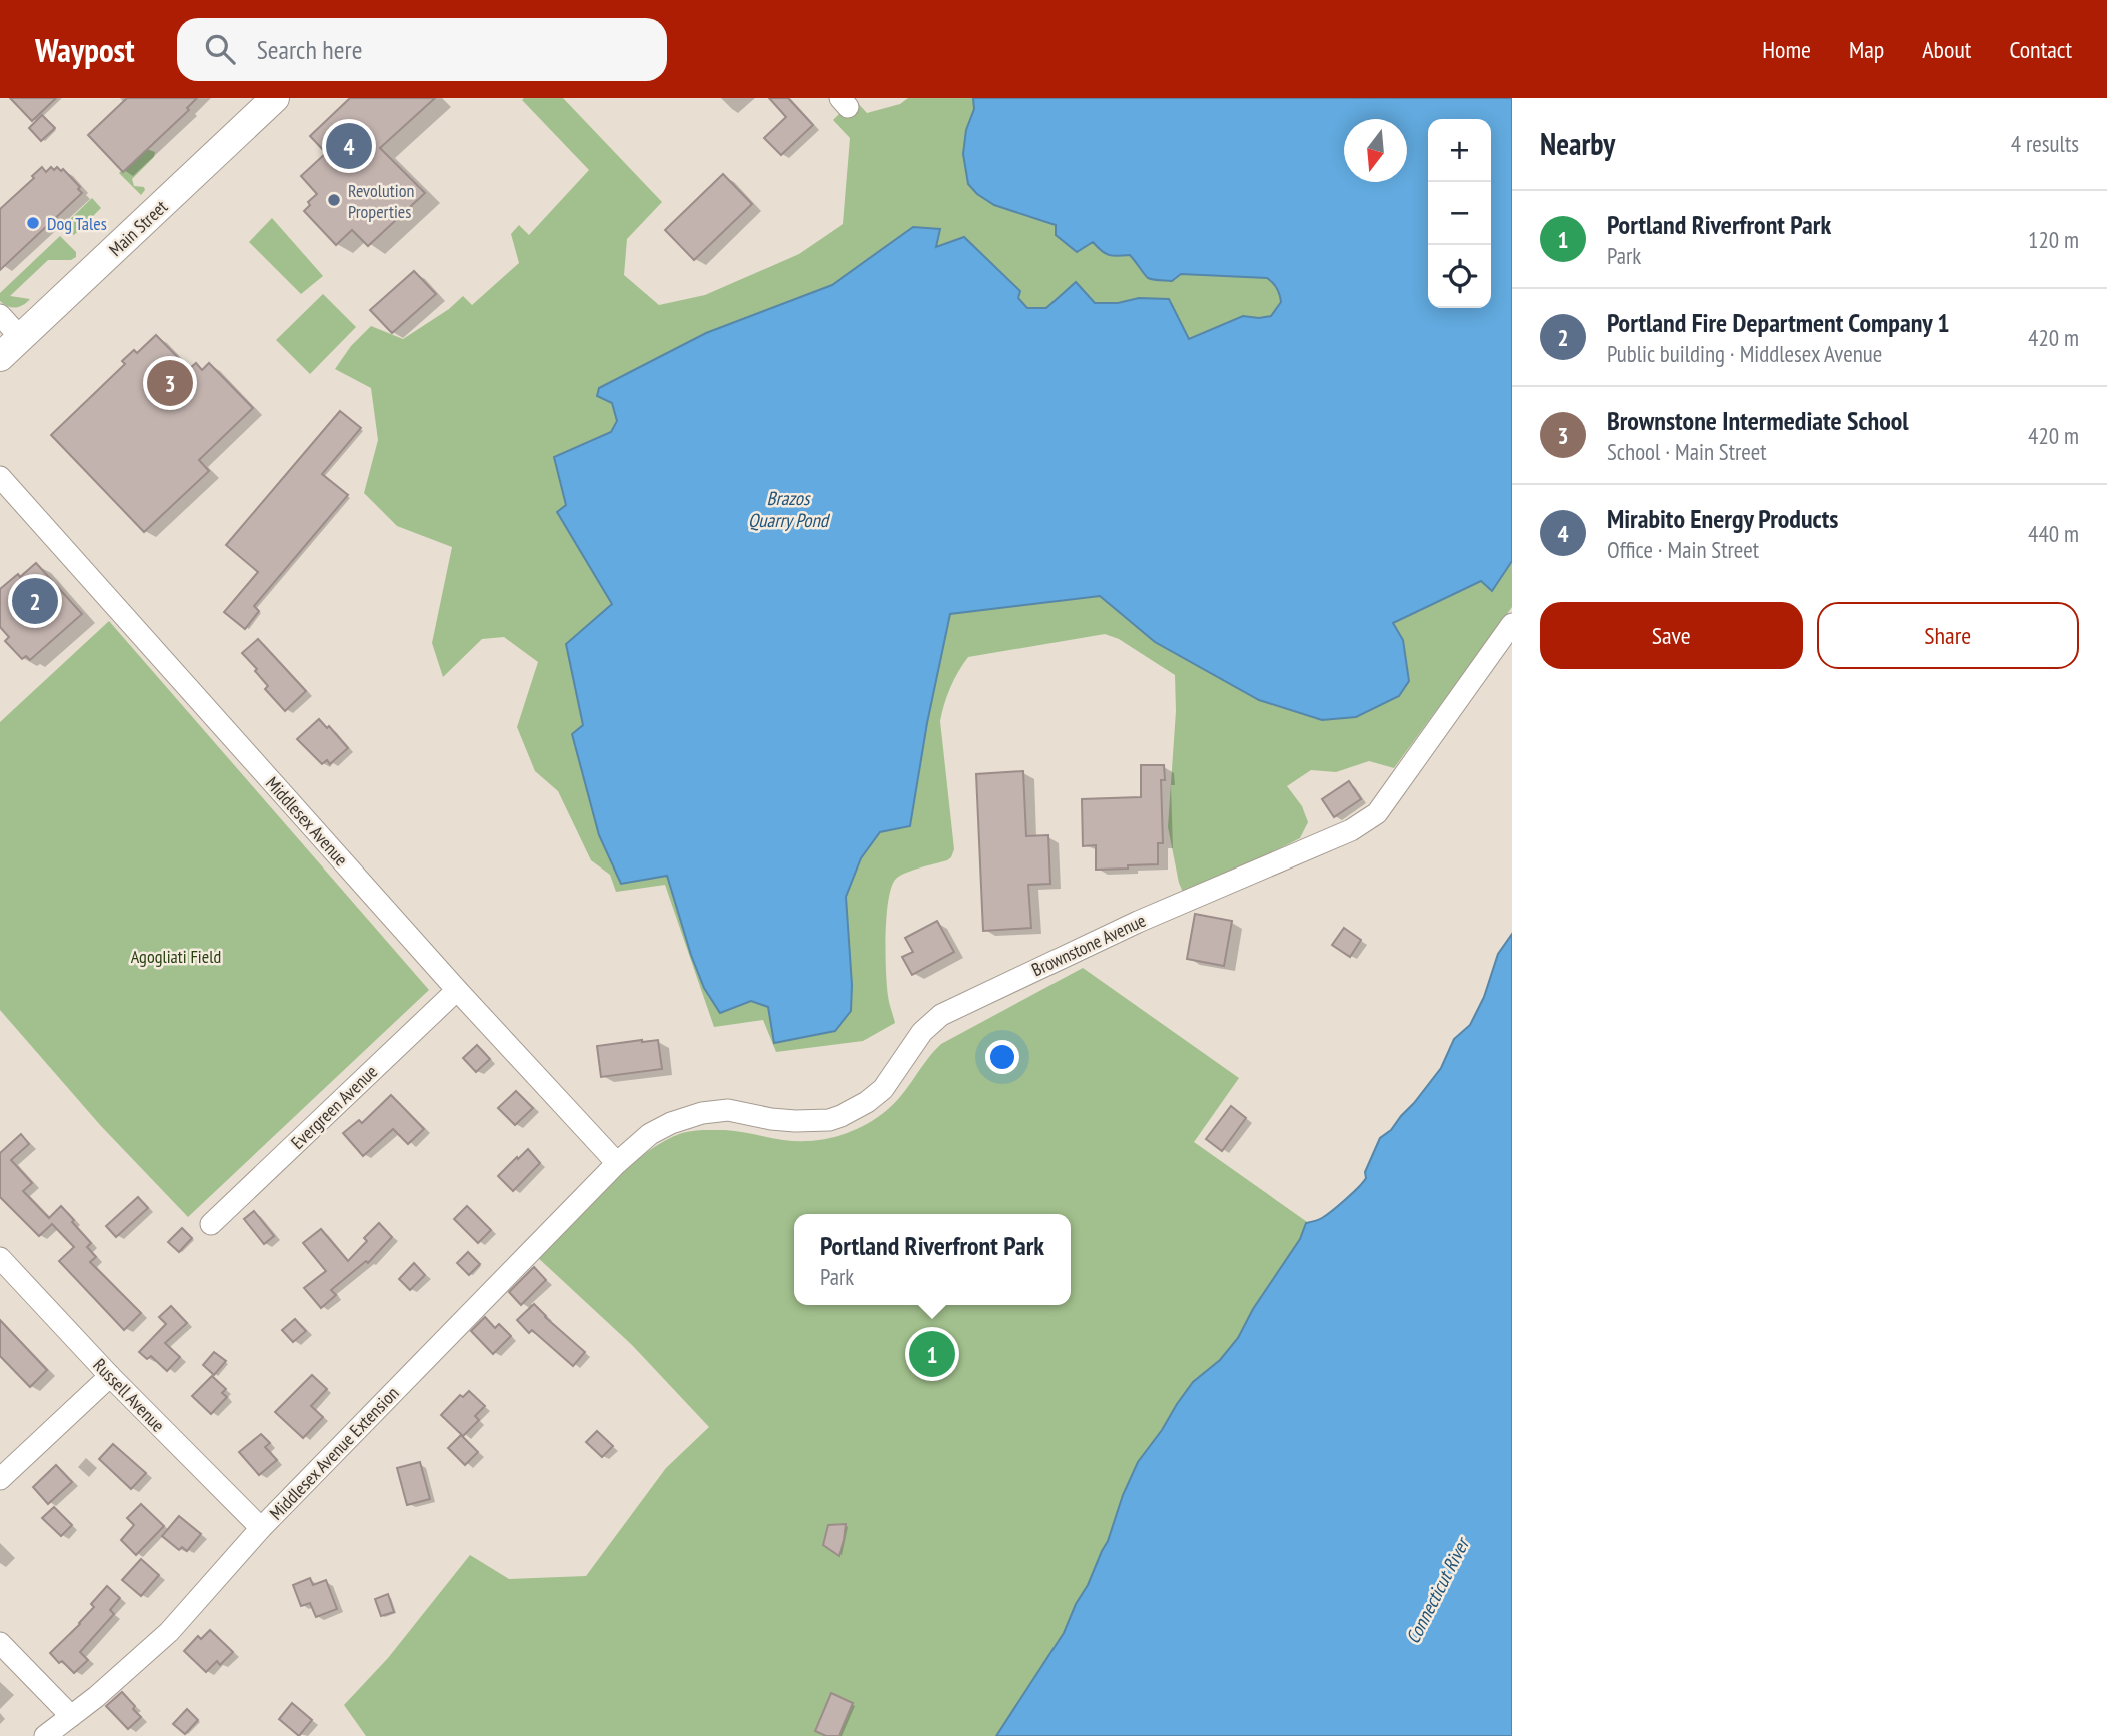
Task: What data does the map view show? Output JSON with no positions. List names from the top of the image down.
{
  "streets": {
    "main road": ["Main Street"],
    "street": [
      "Middlesex Avenue",
      "Brownstone Avenue",
      "Evergreen Avenue",
      "Russell Avenue",
      "Middlesex Avenue Extension"
    ]
  },
  "crossings": [
    ["Middlesex Avenue", "Brownstone Avenue"],
    ["Middlesex Avenue", "Evergreen Avenue"],
    ["Middlesex Avenue", "Middlesex Avenue Extension"],
    ["Brownstone Avenue", "Middlesex Avenue Extension"],
    ["Russell Avenue", "Middlesex Avenue Extension"]
  ],
  "water": ["Brazos Quarry Pond", "Connecticut River"],
  "parks": ["Agogliati Field"],
  "places": ["Revolution Properties", "Dog Tales"],
  "north": "bottom",
  "page": {
    "header": "Waypost",
    "search": "Search here",
    "nav": [
      "Home",
      "Map",
      "About",
      "Contact"
    ],
    "heading": ["Nearby", "4 results"],
    "map_buttons": ["+", "−"],
    "pins": [
      "4",
      "3",
      "2",
      "1"
    ],
    "list": [
      {
        "mark": "1",
        "name": "Portland Riverfront Park",
        "note": "Park",
        "value": "120 m"
      },
      {
        "mark": "2",
        "name": "Portland Fire Department Company 1",
        "note": "Public building · Middlesex Avenue",
        "value": "420 m"
      },
      {
        "mark": "3",
        "name": "Brownstone Intermediate School",
        "note": "School · Main Street",
        "value": "420 m"
      },
      {
        "mark": "4",
        "name": "Mirabito Energy Products",
        "note": "Office · Main Street",
        "value": "440 m"
      }
    ],
    "buttons": ["Save", "Share"],
    "popup": ["Portland Riverfront Park", "Park"]
  }
}
